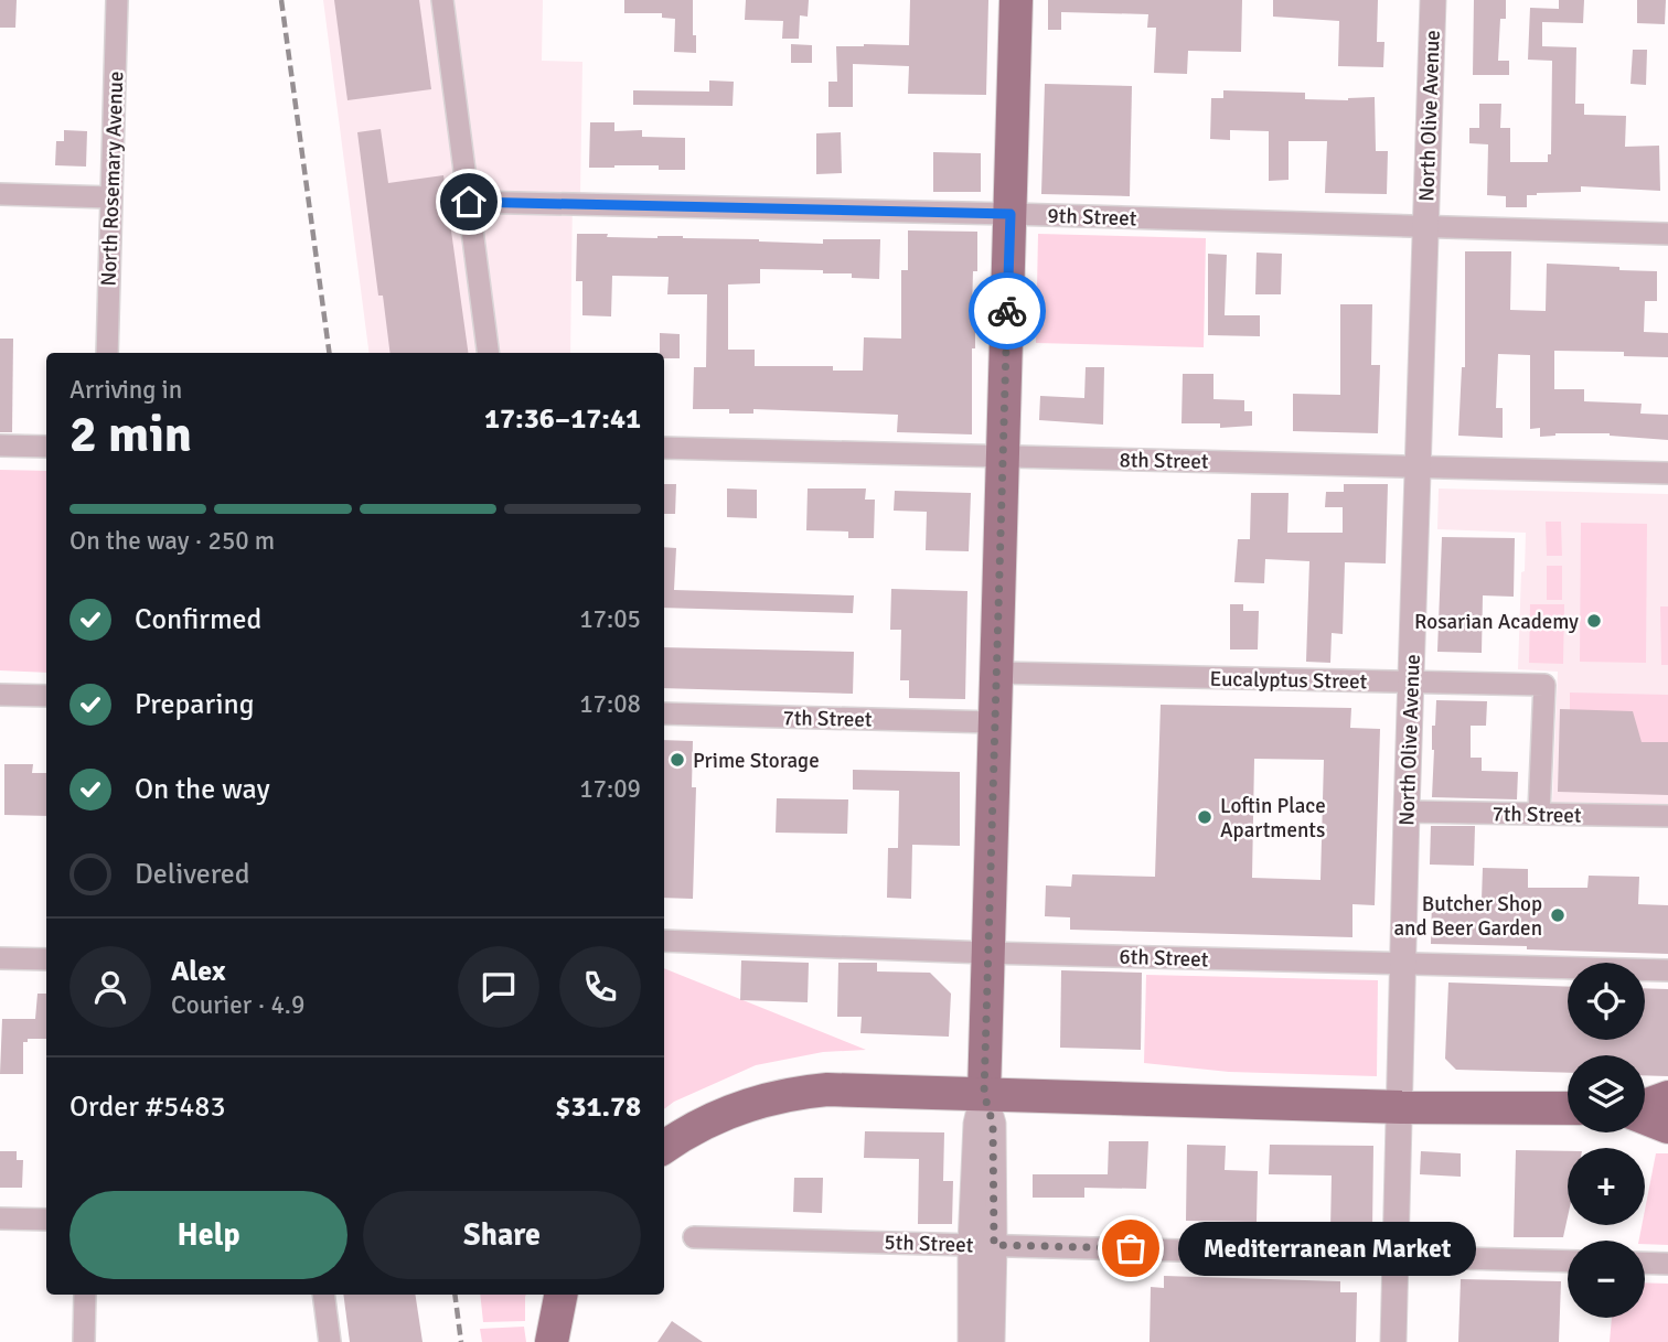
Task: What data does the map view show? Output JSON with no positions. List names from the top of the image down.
{
  "streets": {
    "street": [
      "North Olive Avenue",
      "North Rosemary Avenue",
      "9th Street",
      "8th Street",
      "Eucalyptus Street",
      "7th Street",
      "6th Street",
      "5th Street"
    ]
  },
  "crossings": [
    ["North Olive Avenue", "9th Street"],
    ["North Olive Avenue", "8th Street"],
    ["North Olive Avenue", "Eucalyptus Street"],
    ["North Olive Avenue", "7th Street"],
    ["North Olive Avenue", "6th Street"],
    ["North Olive Avenue", "5th Street"],
    ["Eucalyptus Street", "7th Street"]
  ],
  "places": [
    "Rosarian Academy",
    "Prime Storage",
    "Loftin Place Apartments",
    "Butcher Shop and Beer Garden",
    "Mediterranean Market"
  ],
  "page": {
    "heading": ["2 min", "Arriving in", "17:36–17:41"],
    "panel": [
      "Alex",
      "Courier · 4.9",
      "Order #5483",
      "$31.78"
    ],
    "bar": "On the way · 250 m",
    "list": [
      ["Confirmed", "17:05"],
      ["Preparing", "17:08"],
      ["On the way", "17:09"],
      "Delivered"
    ],
    "map_buttons": ["+", "−"],
    "buttons": ["Help", "Share"],
    "bubble": "Mediterranean Market"
  }
}
